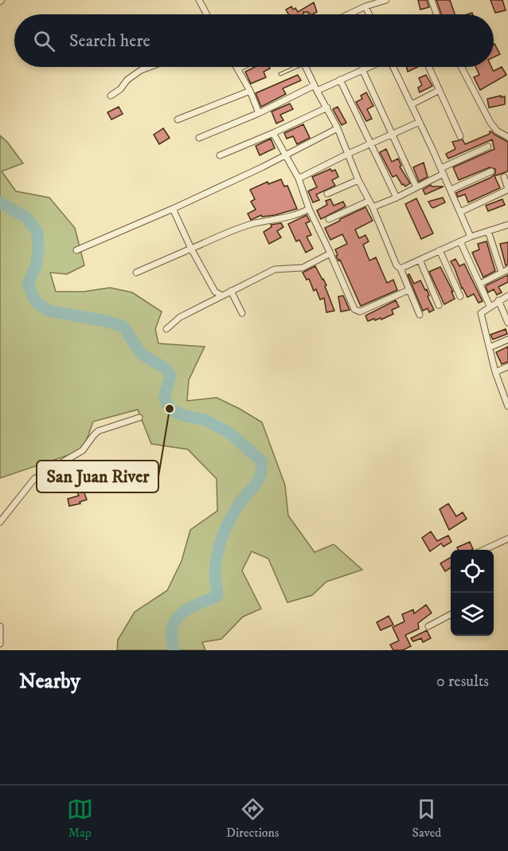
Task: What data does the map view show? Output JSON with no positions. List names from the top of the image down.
{
  "places": ["San Juan River"],
  "page": {
    "search": "Search here",
    "heading": ["Nearby", "0 results"],
    "nav": ["Map", "Directions", "Saved"]
  }
}
